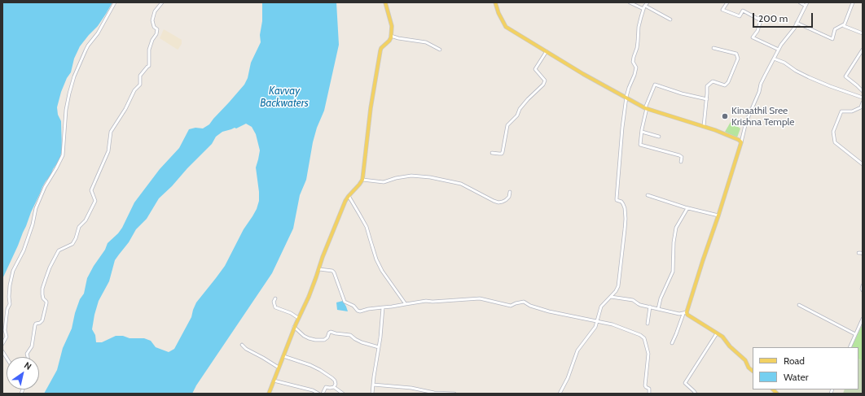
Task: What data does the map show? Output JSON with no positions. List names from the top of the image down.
{
  "water": ["Kavvay Backwaters"],
  "places": ["Kinaathil Sree Krishna Temple"],
  "legend": ["Road", "Water"],
  "scale_bar": "200 m",
  "north": "top right"
}
